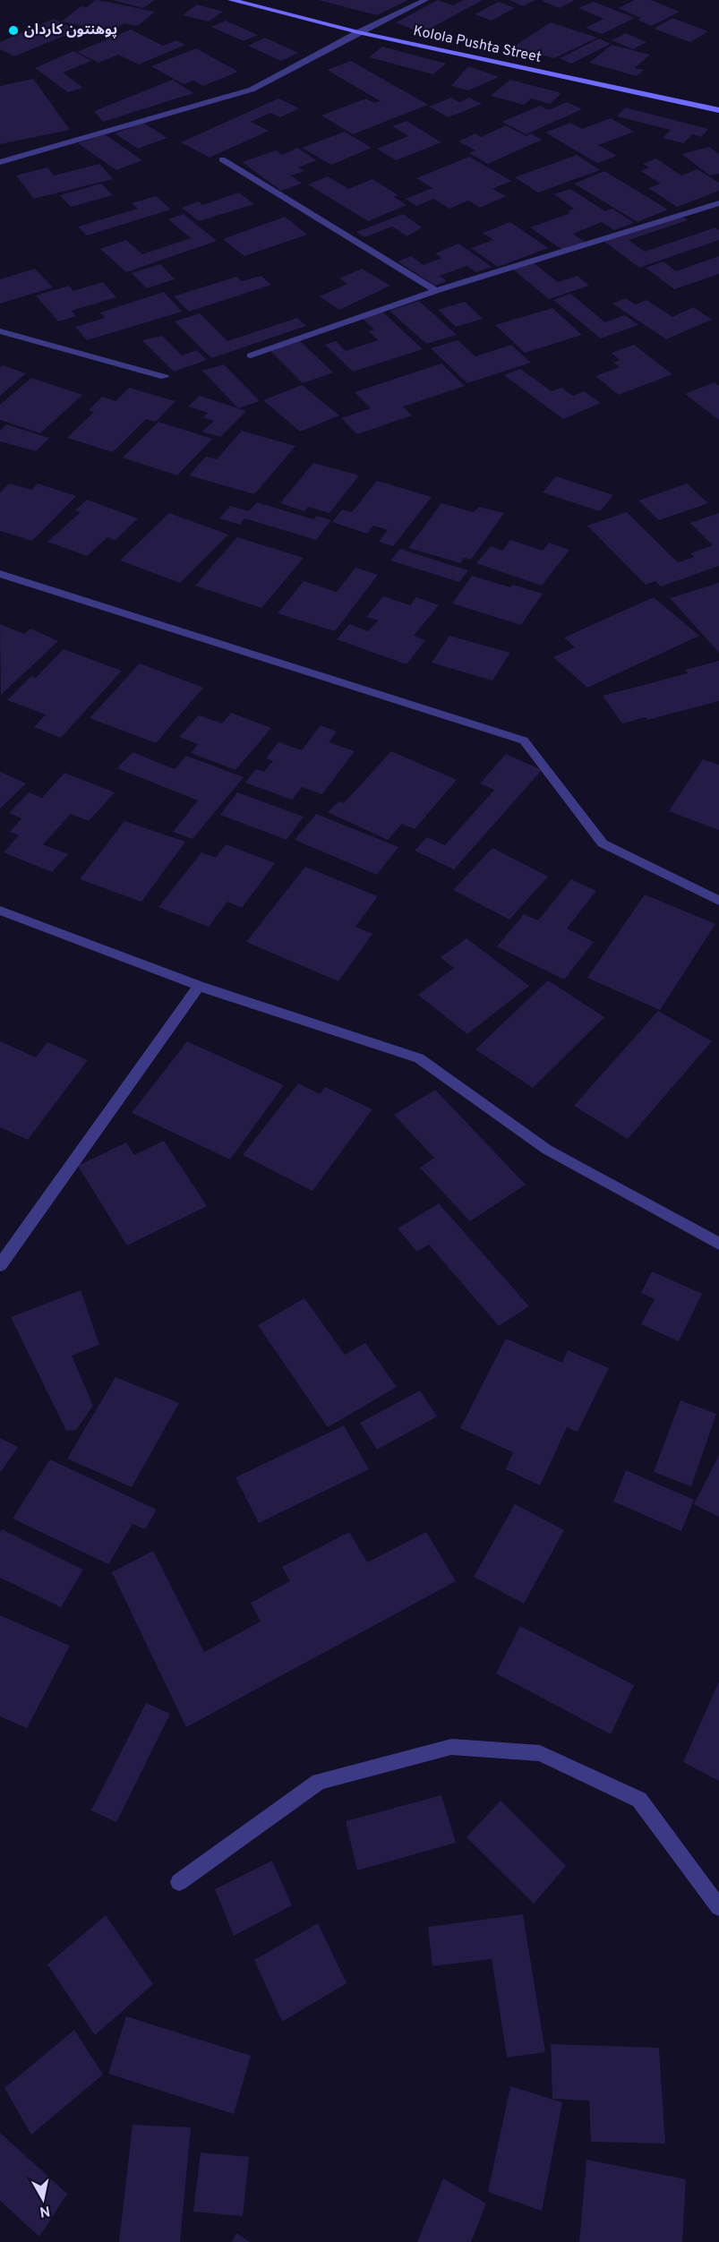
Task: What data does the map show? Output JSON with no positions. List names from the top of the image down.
{
  "streets": {
    "main road": ["Kolola Pushta Street"]
  },
  "places": ["پوهنتون کاردان"],
  "north": "bottom"
}
